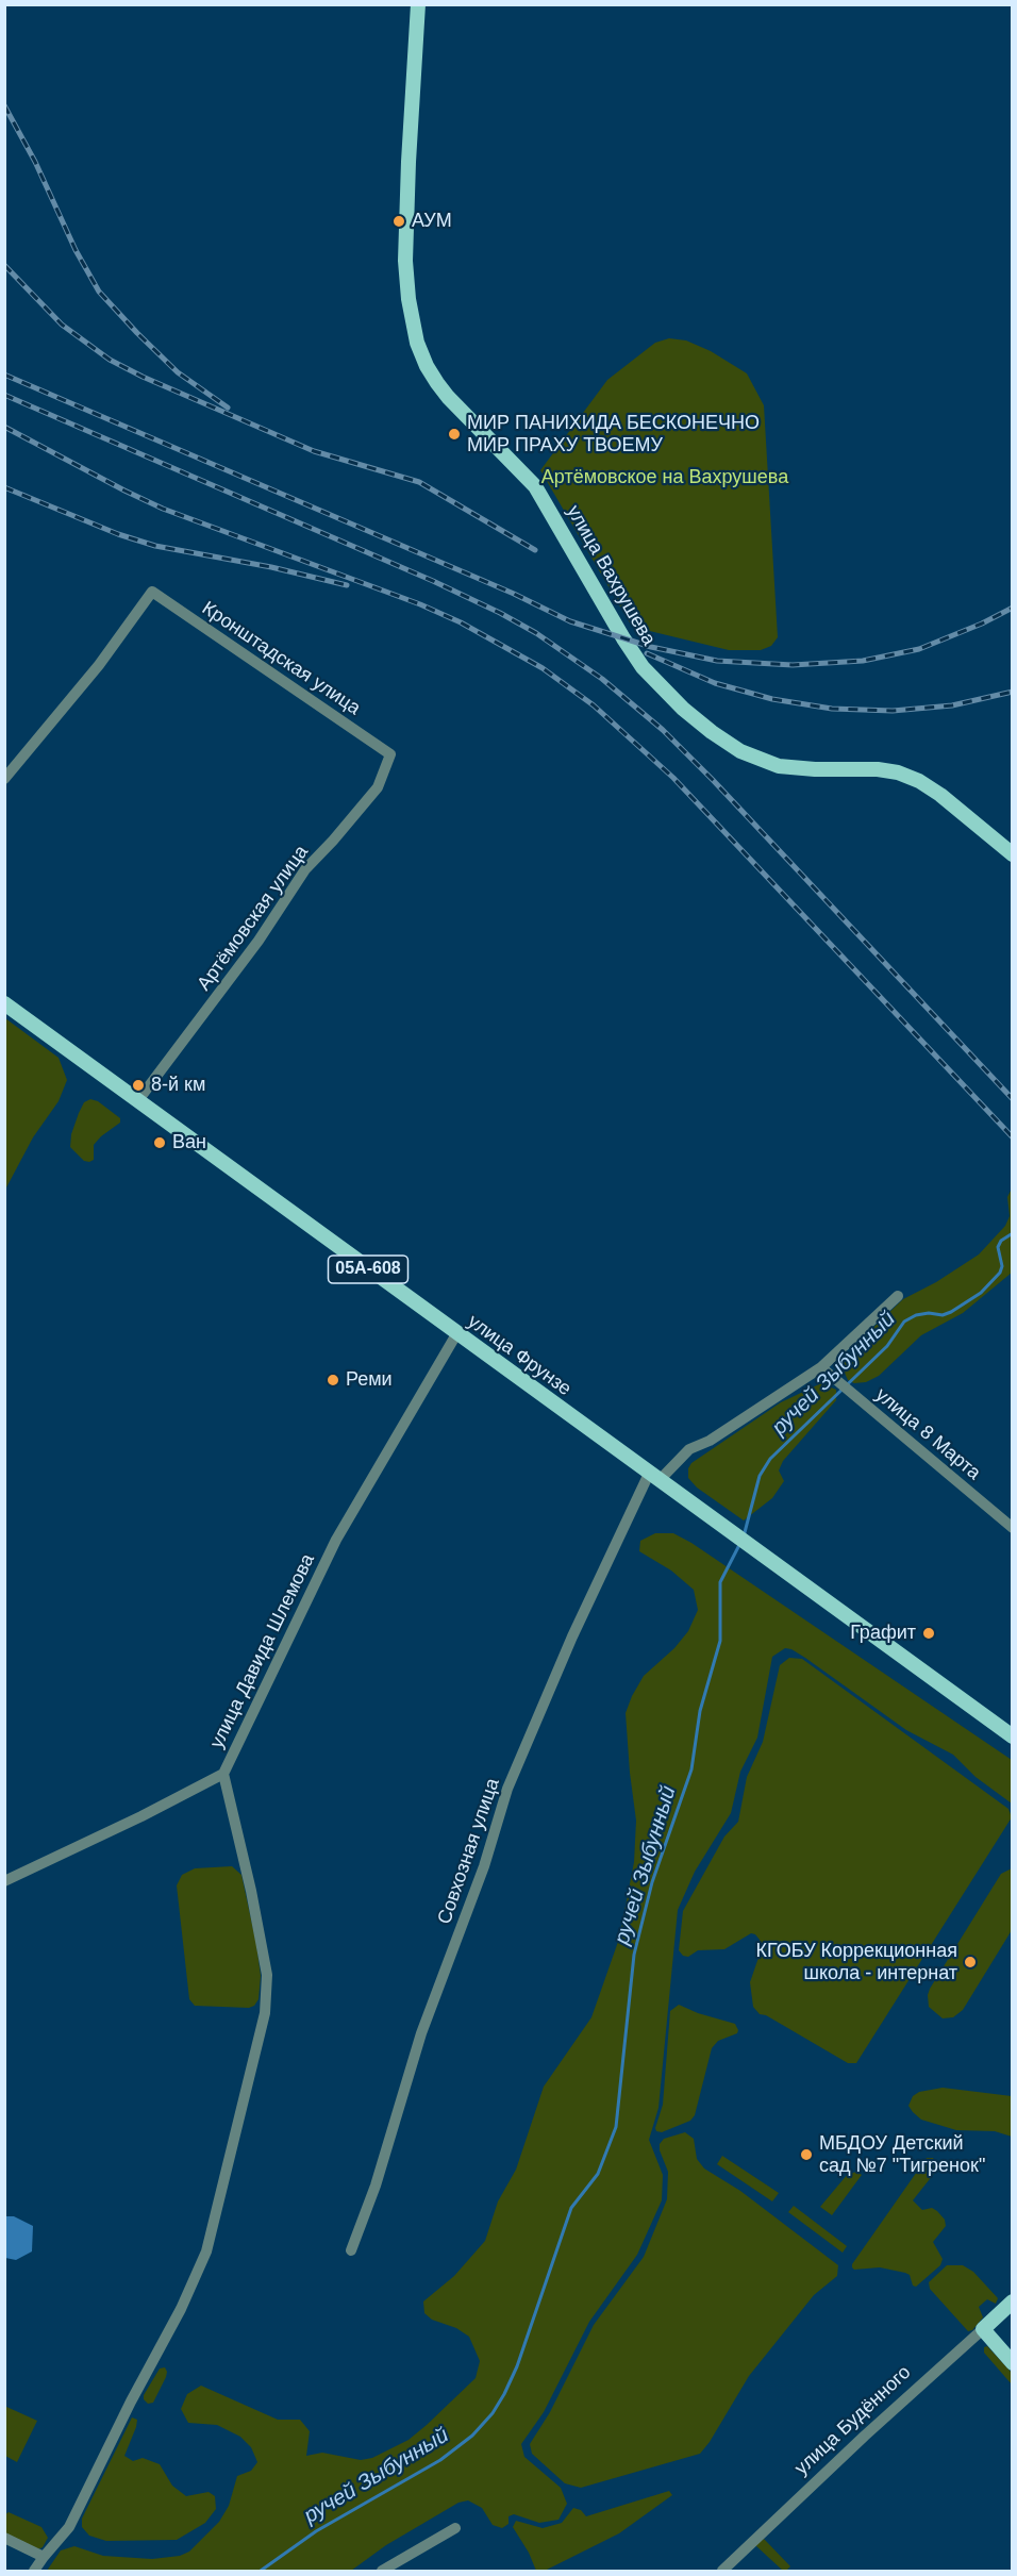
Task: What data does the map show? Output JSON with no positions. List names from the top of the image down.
{
  "streets": {
    "main road": [
      "улица Вахрушева",
      "05А-608",
      "улица Фрунзе",
      "улица Будённого"
    ],
    "street": [
      "Кронштадская улица",
      "Артёмовская улица",
      "улица 8 Марта",
      "улица Давида Шлемова",
      "Совхозная улица"
    ]
  },
  "crossings": [
    ["Кронштадская улица", "Артёмовская улица"],
    ["Артёмовская улица", "улица Фрунзе"],
    ["улица Фрунзе", "улица Давида Шлемова"],
    ["улица Фрунзе", "Совхозная улица"]
  ],
  "water": ["ручей Зыбунный"],
  "parks": ["Артёмовское на Вахрушева"],
  "places": [
    "АУМ",
    "МИР ПАНИХИДА БЕСКОНЕЧНО МИР ПРАХУ ТВОЕМУ",
    "8-й км",
    "Ван",
    "Реми",
    "Графит",
    "КГОБУ Коррекционная школа - интернат",
    "МБДОУ Детский сад №7 \"Тигренок\""
  ]
}
